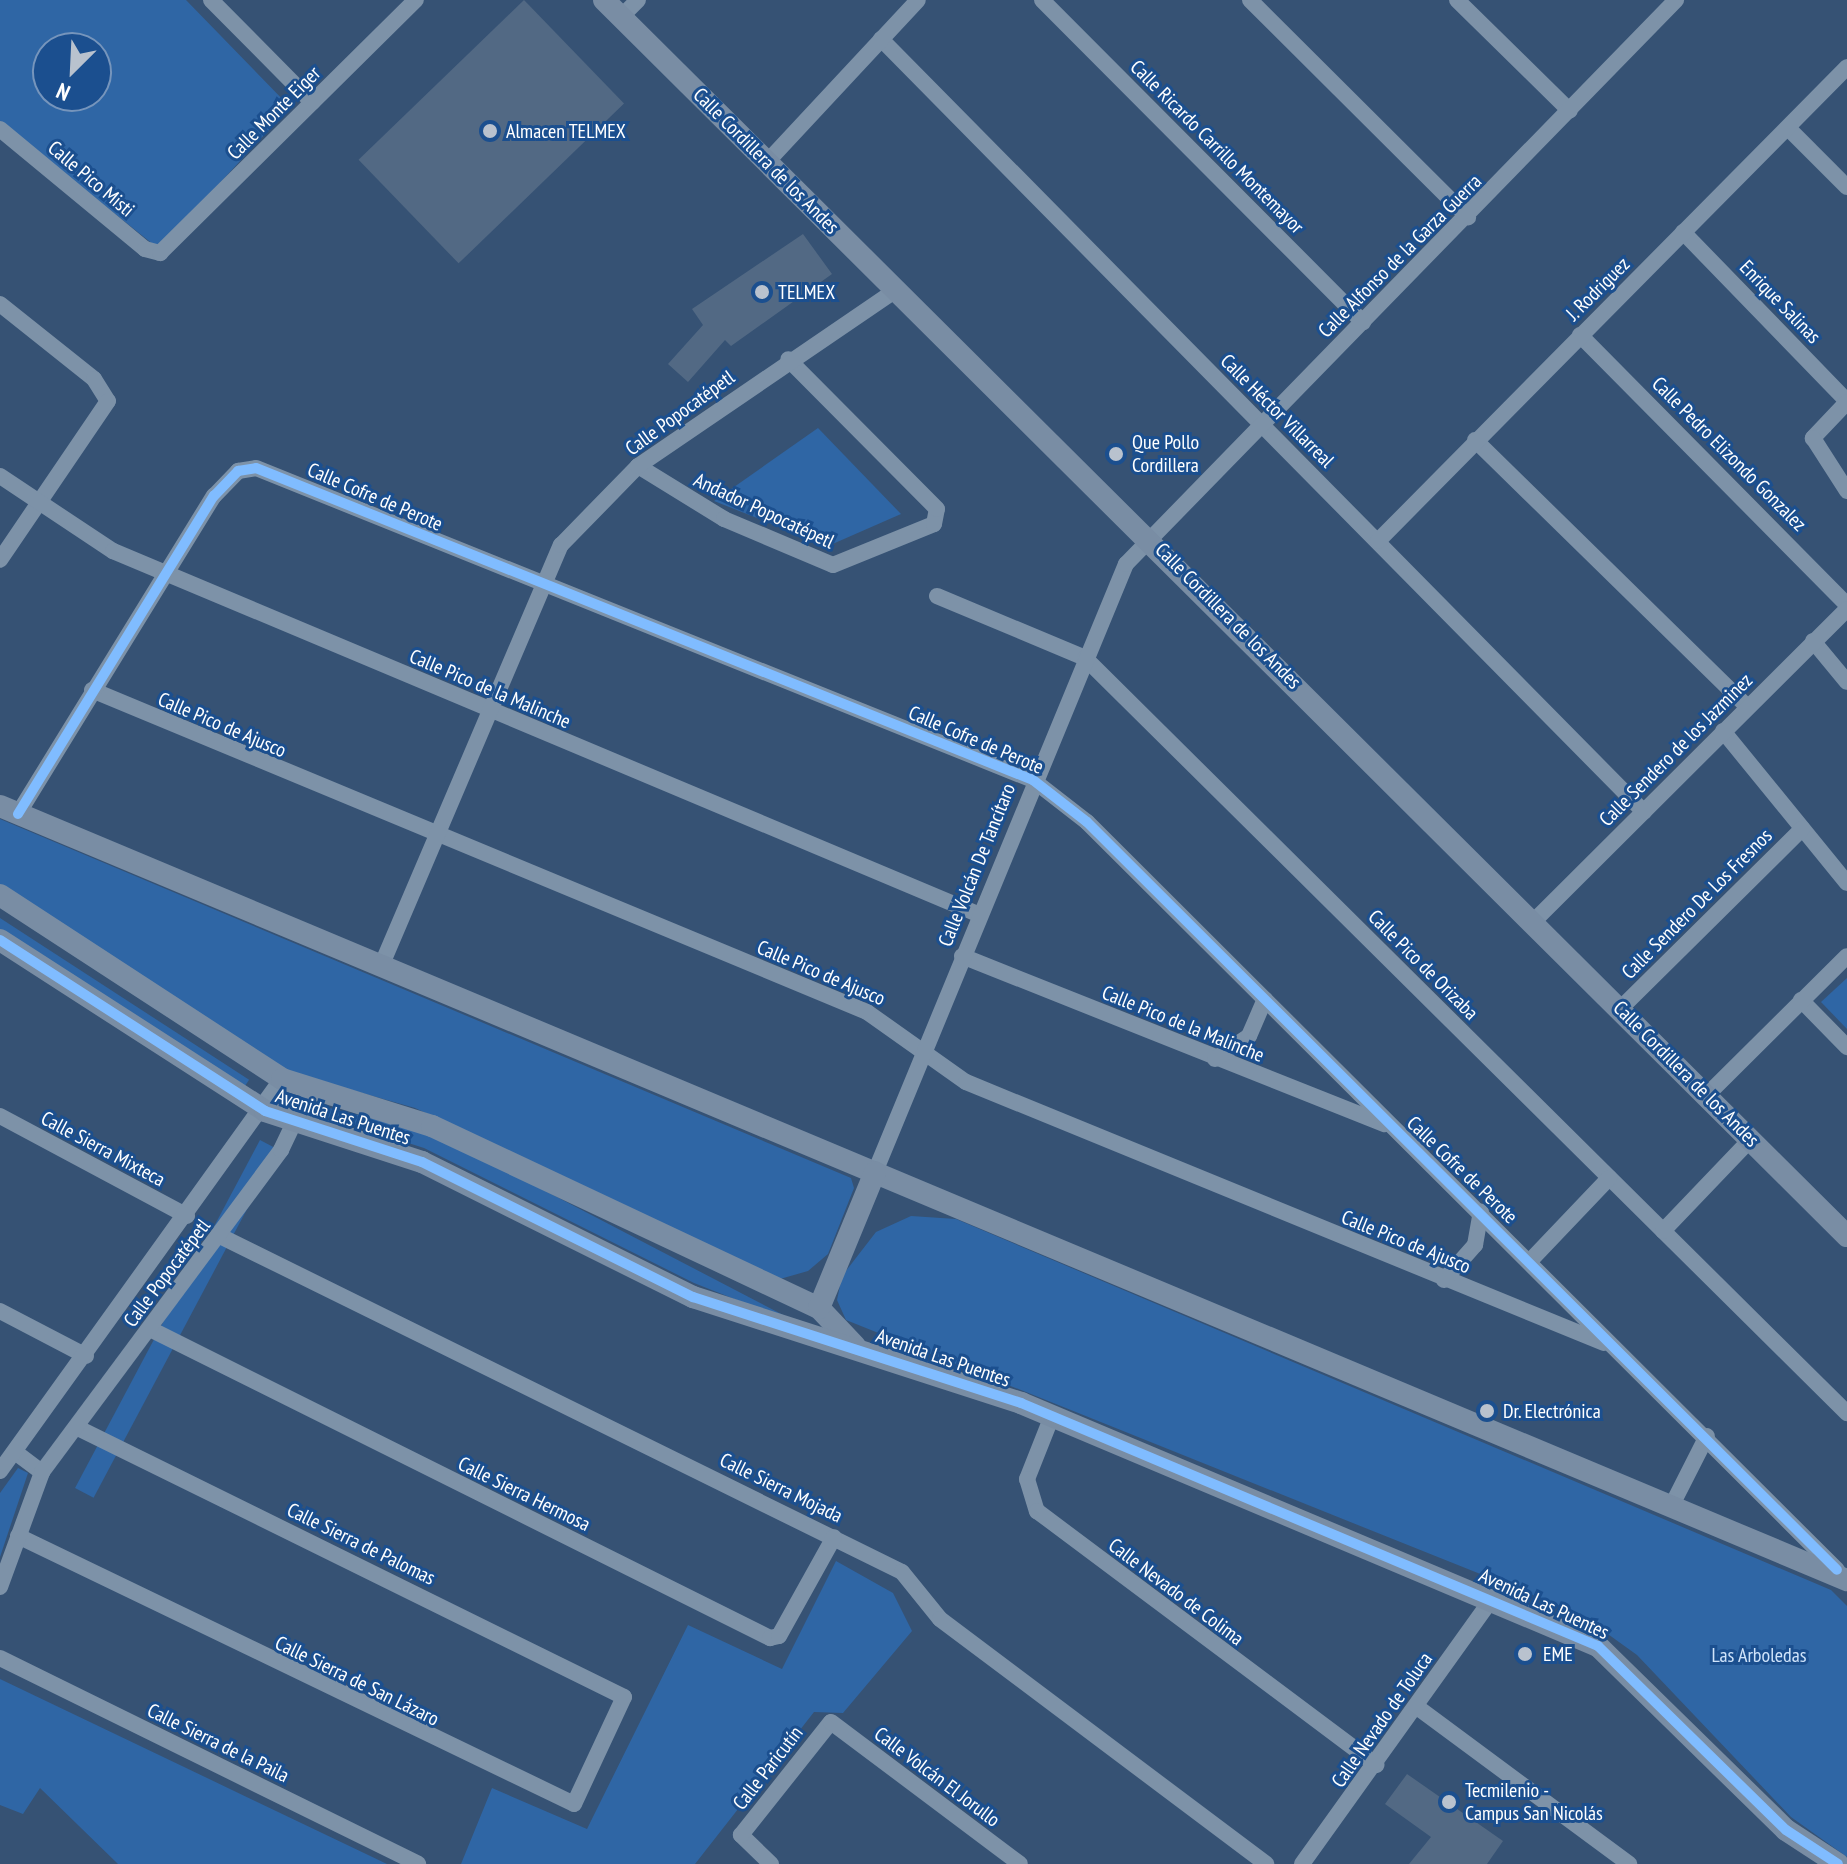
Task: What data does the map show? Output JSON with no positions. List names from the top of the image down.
{
  "streets": {
    "street": [
      "Calle Monte Eiger",
      "Calle Ricardo Carrillo Montemayor",
      "Calle Cordillera de los Andes",
      "Calle Pico Misti",
      "Calle Alfonso de la Garza Guerra",
      "J. Rodriguez",
      "Enrique Salinas",
      "Calle Héctor Villarreal",
      "Calle Popocatépetl",
      "Calle Pedro Elizondo Gonzalez",
      "Calle Cofre de Perote",
      "Andador Popocatépetl",
      "Calle Pico de la Malinche",
      "Calle Pico de Ajusco",
      "Calle Sendero de los Jazminez",
      "Calle Volcán De Tancítaro",
      "Calle Sendero De Los Fresnos",
      "Calle Pico de Orizaba",
      "Avenida Las Puentes",
      "Calle Sierra Mixteca",
      "Calle Sierra Mojada",
      "Calle Sierra Hermosa",
      "Calle Sierra de Palomas",
      "Calle Nevado de Colima",
      "Calle Sierra de San Lázaro",
      "Calle Nevado de Toluca",
      "Calle Sierra de la Paila",
      "Calle Paricutín",
      "Calle Volcán El Jorullo"
    ]
  },
  "crossings": [
    ["Calle Monte Eiger", "Calle Pico Misti"],
    ["Calle Ricardo Carrillo Montemayor", "Calle Alfonso de la Garza Guerra"],
    ["Calle Cordillera de los Andes", "Calle Alfonso de la Garza Guerra"],
    ["Calle Cordillera de los Andes", "Calle Popocatépetl"],
    ["Calle Cordillera de los Andes", "Calle Sendero de los Jazminez"],
    ["Calle Cordillera de los Andes", "Calle Volcán De Tancítaro"],
    ["Calle Cordillera de los Andes", "Calle Sendero De Los Fresnos"],
    ["Calle Alfonso de la Garza Guerra", "Calle Héctor Villarreal"],
    ["Calle Alfonso de la Garza Guerra", "Calle Volcán De Tancítaro"],
    ["J. Rodriguez", "Enrique Salinas"],
    ["J. Rodriguez", "Calle Héctor Villarreal"],
    ["J. Rodriguez", "Calle Pedro Elizondo Gonzalez"],
    ["Calle Héctor Villarreal", "Calle Sendero de los Jazminez"],
    ["Calle Popocatépetl", "Calle Cofre de Perote"],
    ["Calle Popocatépetl", "Andador Popocatépetl"],
    ["Calle Popocatépetl", "Calle Pico de la Malinche"],
    ["Calle Popocatépetl", "Calle Pico de Ajusco"],
    ["Calle Popocatépetl", "Avenida Las Puentes"],
    ["Calle Popocatépetl", "Calle Sierra Mixteca"],
    ["Calle Popocatépetl", "Calle Sierra Mojada"],
    ["Calle Popocatépetl", "Calle Sierra Hermosa"],
    ["Calle Popocatépetl", "Calle Sierra de Palomas"],
    ["Calle Popocatépetl", "Calle Sierra de San Lázaro"],
    ["Calle Pedro Elizondo Gonzalez", "Calle Sendero de los Jazminez"],
    ["Calle Cofre de Perote", "Calle Pico de la Malinche"],
    ["Calle Cofre de Perote", "Calle Pico de Ajusco"],
    ["Calle Cofre de Perote", "Calle Volcán De Tancítaro"],
    ["Calle Pico de la Malinche", "Calle Volcán De Tancítaro"],
    ["Calle Pico de Ajusco", "Calle Volcán De Tancítaro"],
    ["Calle Volcán De Tancítaro", "Calle Pico de Orizaba"],
    ["Avenida Las Puentes", "Calle Nevado de Colima"],
    ["Avenida Las Puentes", "Calle Nevado de Toluca"],
    ["Calle Sierra Mojada", "Calle Sierra Hermosa"],
    ["Calle Sierra de Palomas", "Calle Sierra de San Lázaro"],
    ["Calle Nevado de Colima", "Calle Nevado de Toluca"],
    ["Calle Paricutín", "Calle Volcán El Jorullo"]
  ],
  "parks": ["Las Arboledas"],
  "places": [
    "Almacen TELMEX",
    "TELMEX",
    "Que Pollo Cordillera",
    "Dr. Electrónica",
    "EME",
    "Tecmilenio - Campus San Nicolás"
  ],
  "north": "bottom left"
}
